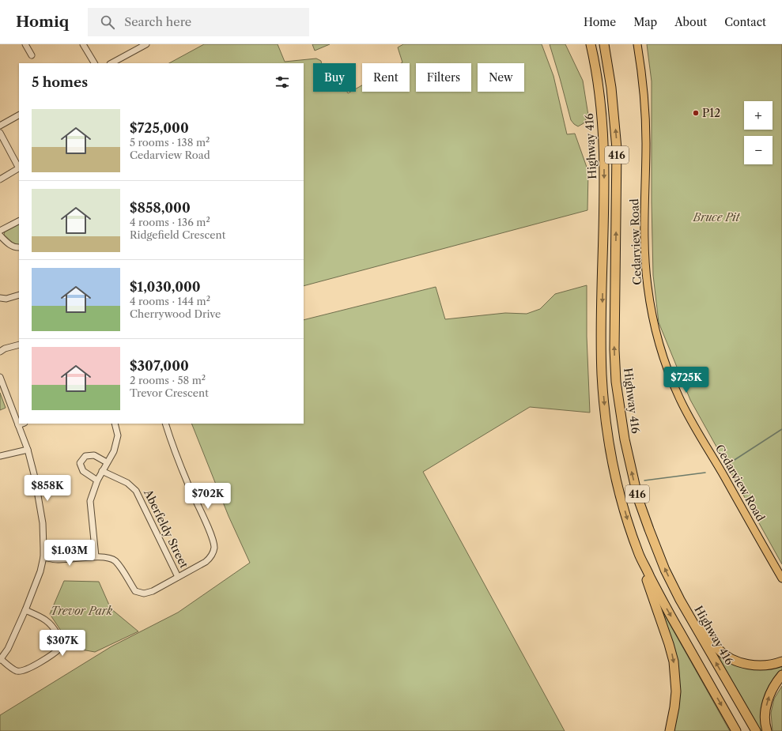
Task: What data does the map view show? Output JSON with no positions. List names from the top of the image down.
{
  "streets": {
    "highway": ["Highway 416", "416"],
    "main road": ["Cedarview Road"],
    "street": ["Aberfeldy Street"]
  },
  "parks": ["Bruce Pit", "Trevor Park"],
  "places": ["P12"],
  "page": {
    "header": "Homiq",
    "search": "Search here",
    "nav": [
      "Home",
      "Map",
      "About",
      "Contact"
    ],
    "chip": [
      "Buy",
      "Rent",
      "Filters",
      "New"
    ],
    "heading": "5 homes",
    "map_buttons": ["+", "−"],
    "list": [
      {
        "name": "$725,000",
        "note": "5 rooms · 138 m² · Cedarview Road"
      },
      {
        "name": "$858,000",
        "note": "4 rooms · 136 m² · Ridgefield Crescent"
      },
      {
        "name": "$1,030,000",
        "note": "4 rooms · 144 m² · Cherrywood Drive"
      },
      {
        "name": "$307,000",
        "note": "2 rooms · 58 m² · Trevor Crescent"
      }
    ],
    "price": [
      "$725K",
      "$858K",
      "$702K",
      "$1.03M",
      "$307K"
    ]
  }
}
